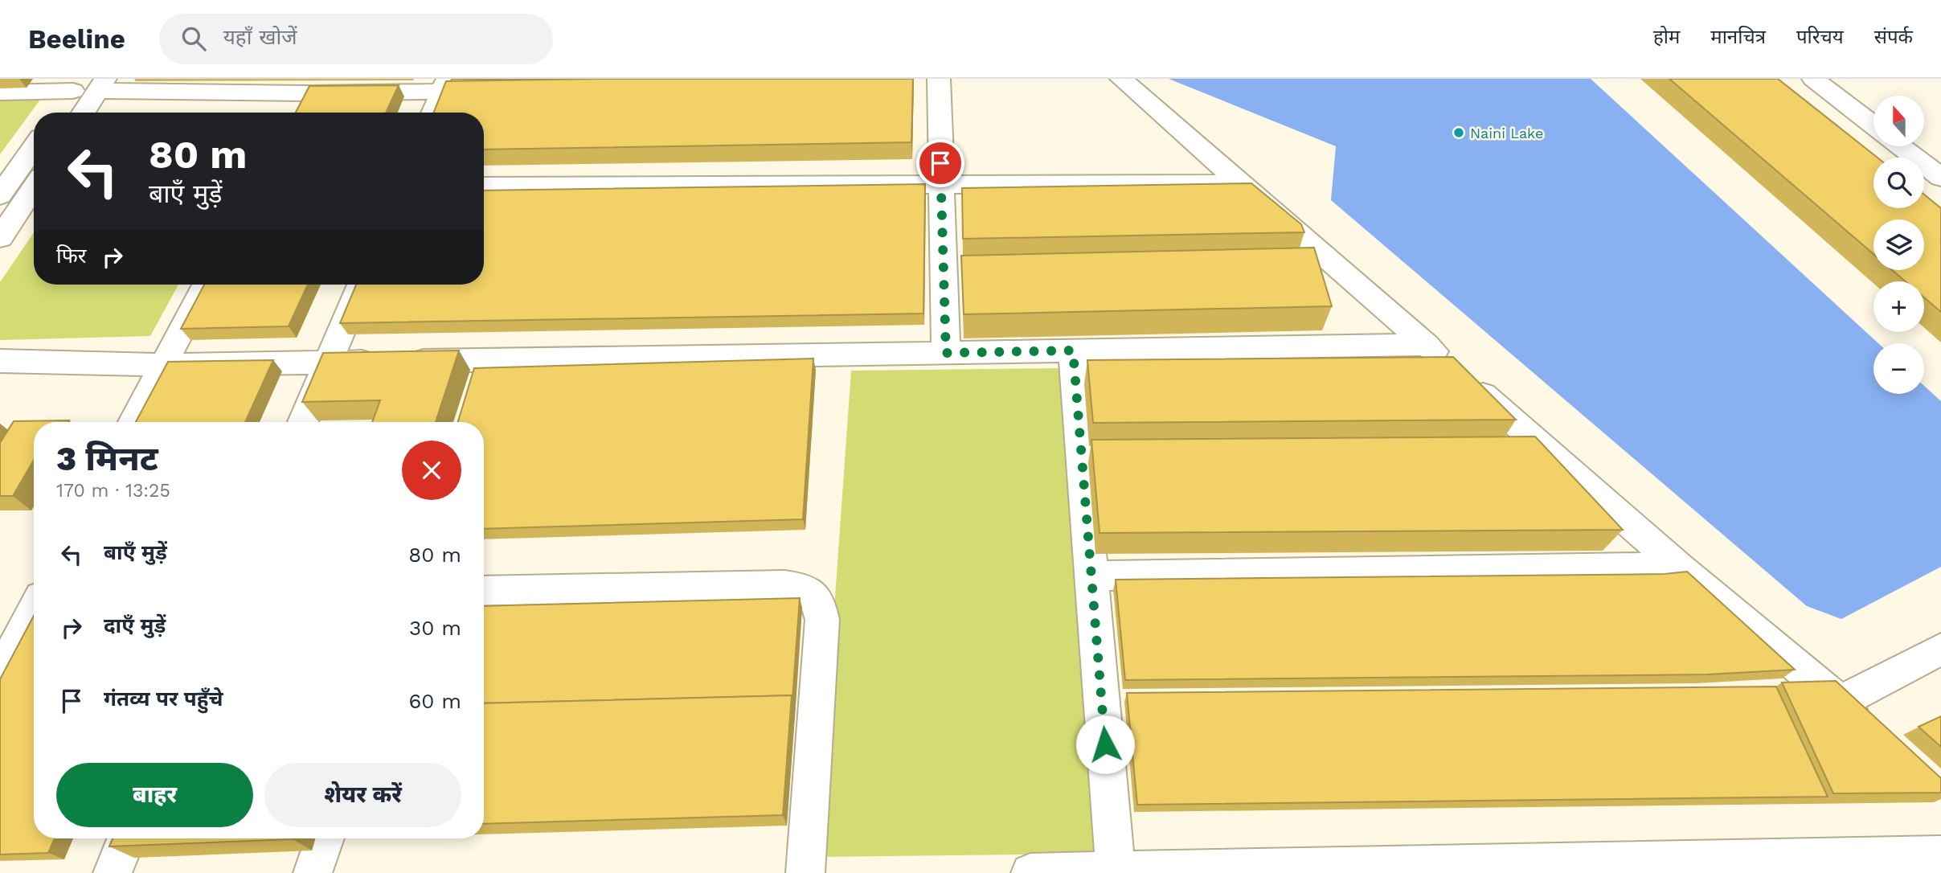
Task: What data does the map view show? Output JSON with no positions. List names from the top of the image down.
{
  "places": ["Naini Lake"],
  "north": "top",
  "page": {
    "header": "Beeline",
    "search": "यहाँ खोजें",
    "nav": [
      "होम",
      "मानचित्र",
      "परिचय",
      "संपर्क"
    ],
    "map_buttons": ["+", "−"],
    "turn": ["80 m", "बाएँ मुड़ें"],
    "then": "फिर",
    "heading": ["3 मिनट", "170 m · 13:25"],
    "list": [
      {
        "name": "बाएँ मुड़ें",
        "value": "80 m"
      },
      {
        "name": "दाएँ मुड़ें",
        "value": "30 m"
      },
      {
        "name": "गंतव्य पर पहुँचे",
        "value": "60 m"
      }
    ],
    "buttons": ["बाहर", "शेयर करें"]
  }
}
